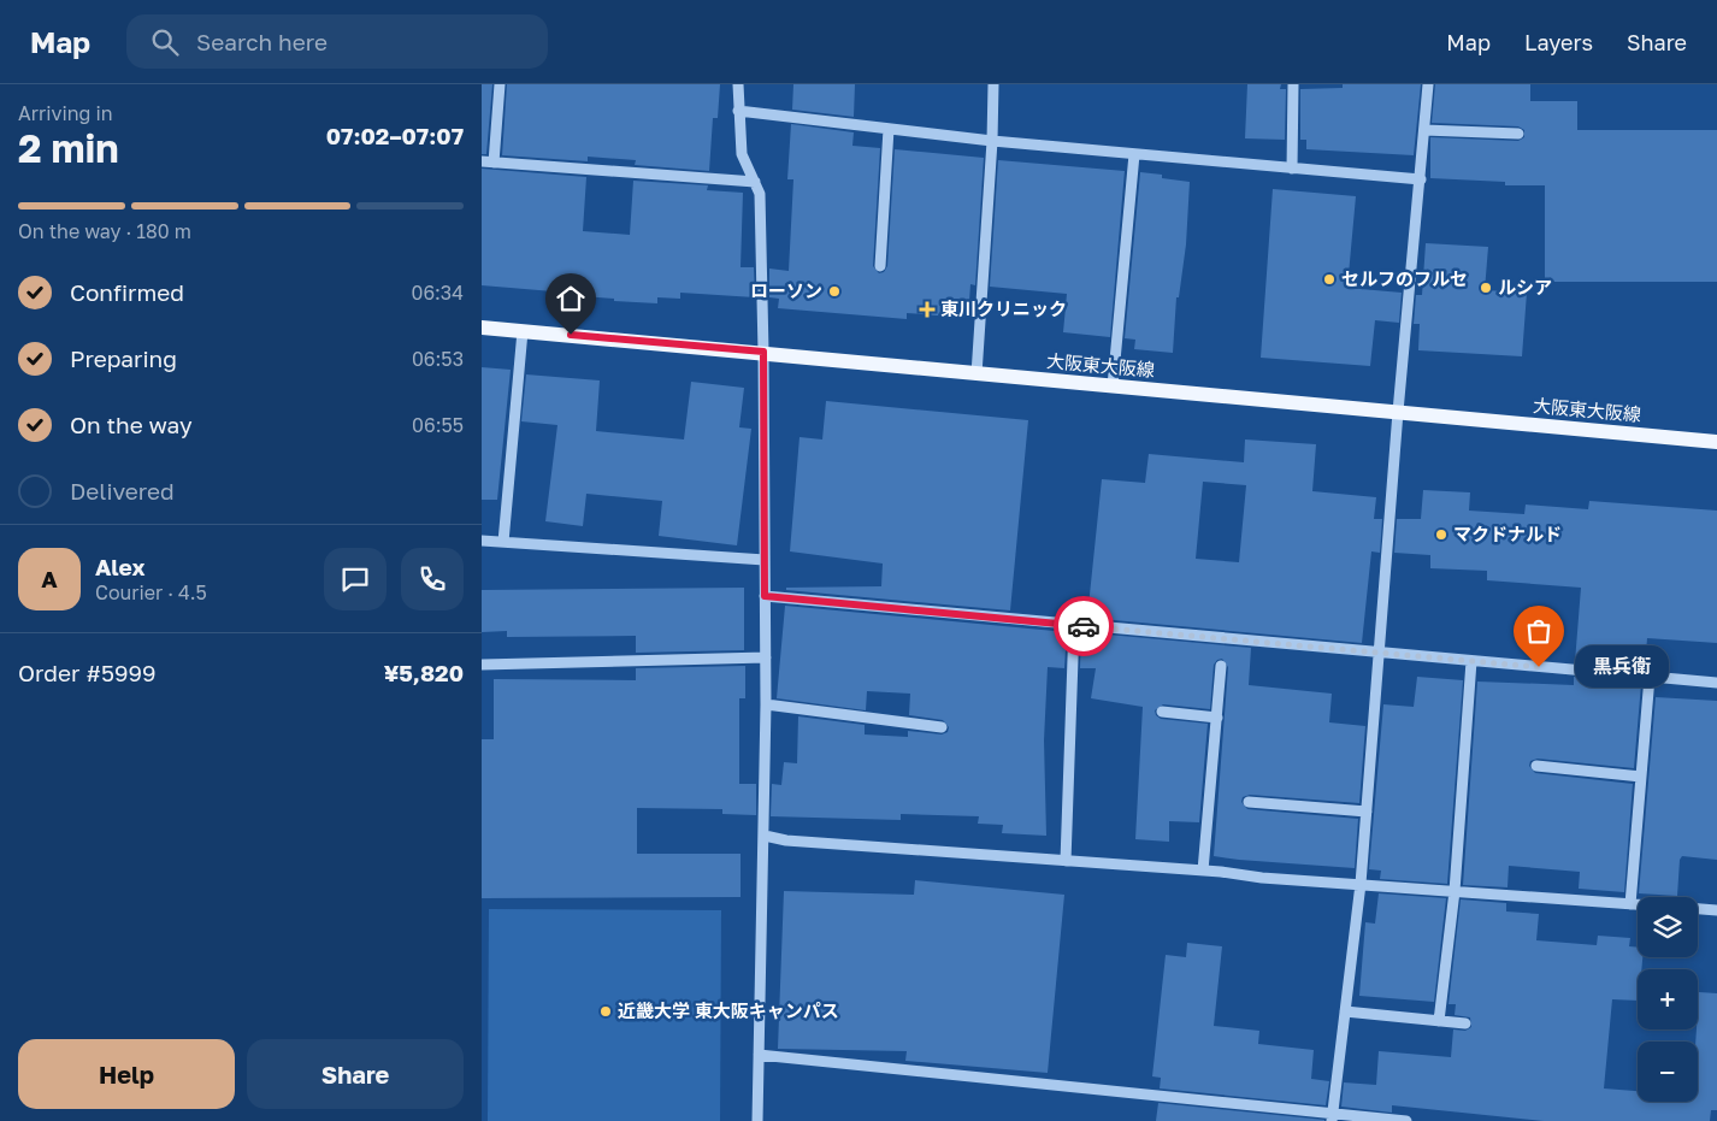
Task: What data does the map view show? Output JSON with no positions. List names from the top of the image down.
{
  "streets": {
    "main road": ["大阪東大阪線"]
  },
  "places": {
    "other": [
      "セルフのフルセ",
      "ルシア",
      "ローソン",
      "マクドナルド",
      "黒兵衛",
      "近畿大学 東大阪キャンパス"
    ],
    "health": ["東川クリニック"]
  },
  "page": {
    "header": "Map",
    "search": "Search here",
    "nav": ["Map", "Layers", "Share"],
    "heading": ["2 min", "Arriving in", "07:02–07:07"],
    "panel": [
      "Alex",
      "Courier · 4.5",
      "Order #5999",
      "¥5,820"
    ],
    "bar": "On the way · 180 m",
    "list": [
      ["Confirmed", "06:34"],
      ["Preparing", "06:53"],
      ["On the way", "06:55"],
      "Delivered"
    ],
    "round": "A",
    "bubble": "黒兵衛",
    "map_buttons": ["+", "−"],
    "buttons": ["Help", "Share"]
  }
}
